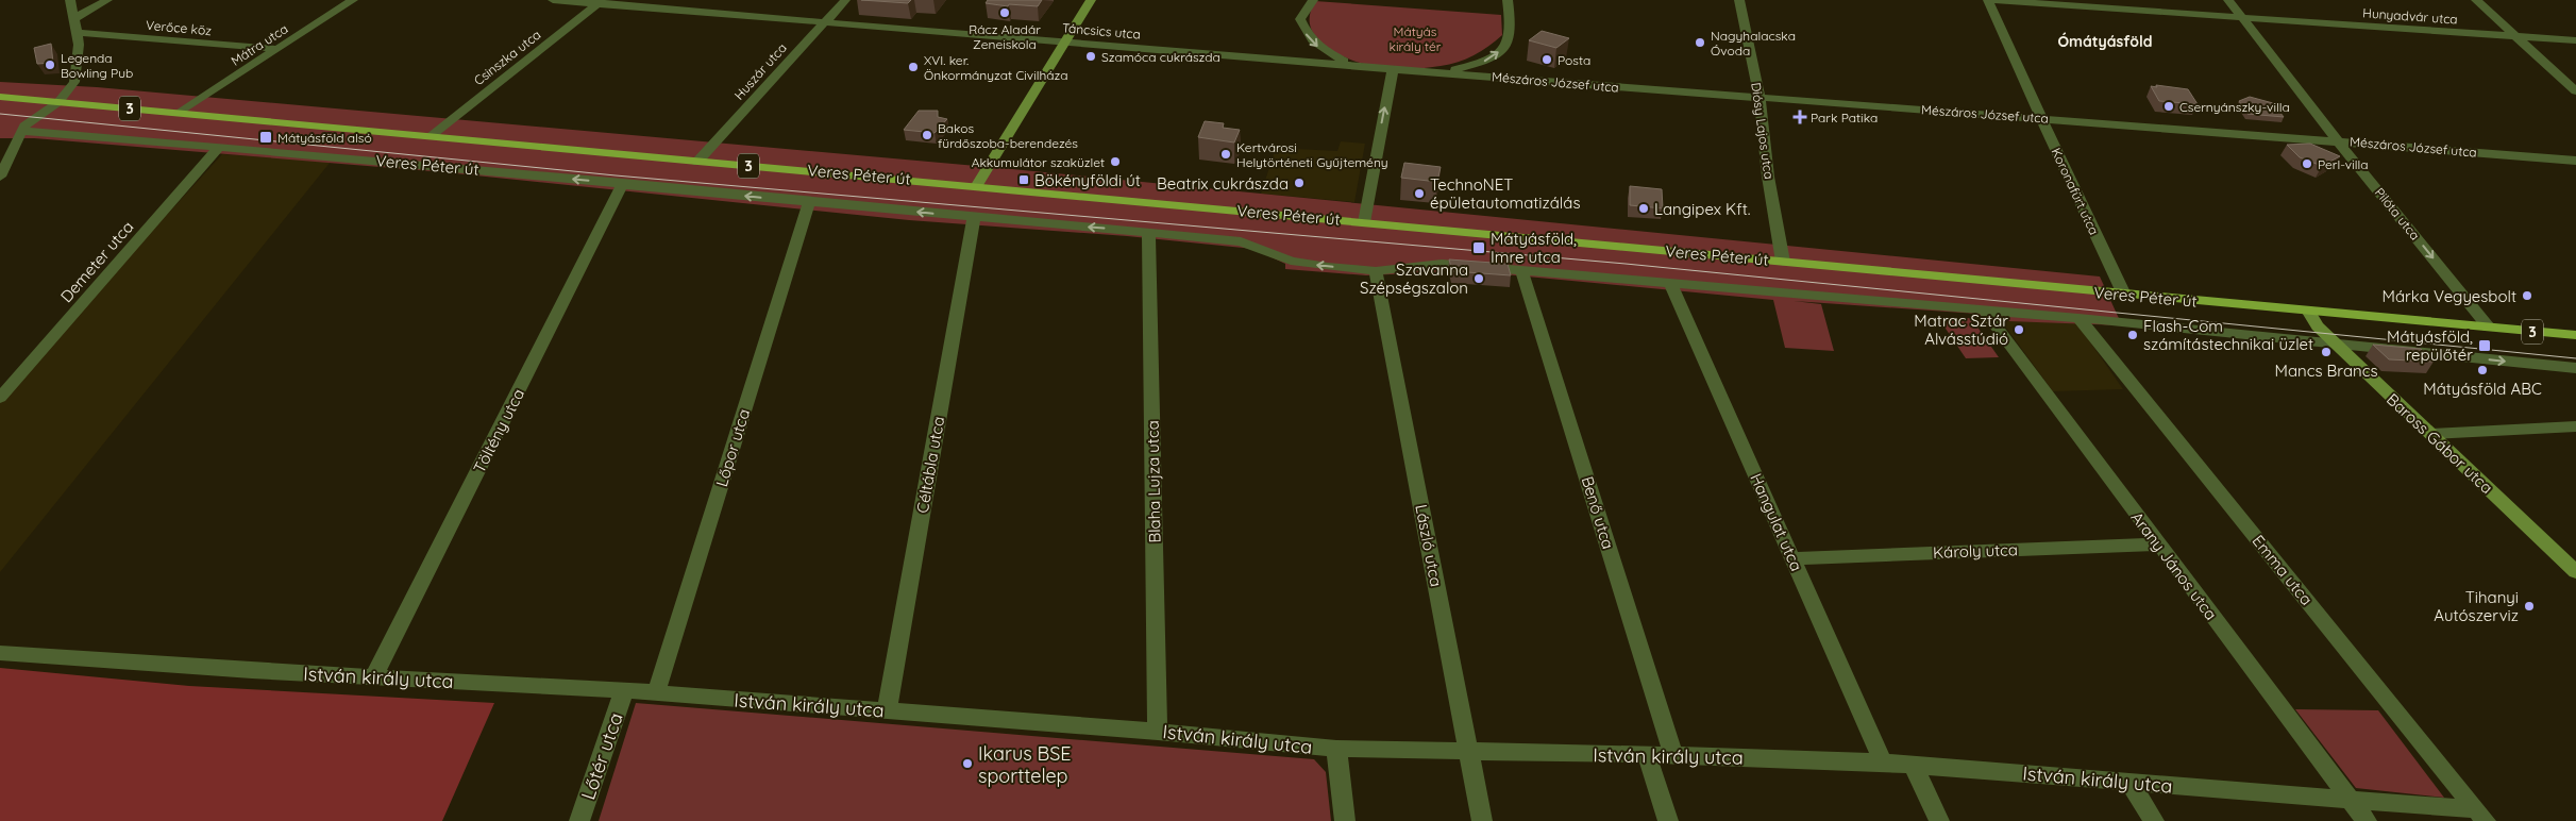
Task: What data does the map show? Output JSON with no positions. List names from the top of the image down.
{
  "streets": {
    "main road": ["3", "Veres Péter út"],
    "street": [
      "Hunyadvár utca",
      "Verőce köz",
      "Táncsics utca",
      "Mátra utca",
      "Csinszka utca",
      "Huszár utca",
      "Mészáros József utca",
      "Diósy Lajos utca",
      "Koronafürt utca",
      "Pilóta utca",
      "Demeter utca",
      "Töltény utca",
      "Baross Gábor utca",
      "Lőpor utca",
      "Céltábla utca",
      "Blaha Lujza utca",
      "Benő utca",
      "Hangulat utca",
      "László utca",
      "Károly utca",
      "Arany János utca",
      "Emma utca",
      "István király utca",
      "Lőtér utca"
    ]
  },
  "crossings": [
    ["Hunyadvár utca", "Koronafürt utca"],
    ["Hunyadvár utca", "Pilóta utca"],
    ["Verőce köz", "Mátra utca"],
    ["Táncsics utca", "Csinszka utca"],
    ["Táncsics utca", "Huszár utca"],
    ["Táncsics utca", "Mészáros József utca"],
    ["Mátra utca", "Veres Péter út"],
    ["Csinszka utca", "Veres Péter út"],
    ["Huszár utca", "Veres Péter út"],
    ["Mészáros József utca", "Diósy Lajos utca"],
    ["Mészáros József utca", "Koronafürt utca"],
    ["Mészáros József utca", "Pilóta utca"],
    ["Diósy Lajos utca", "Veres Péter út"],
    ["Veres Péter út", "Koronafürt utca"],
    ["Veres Péter út", "Pilóta utca"],
    ["Veres Péter út", "Demeter utca"],
    ["Veres Péter út", "Töltény utca"],
    ["Veres Péter út", "Baross Gábor utca"],
    ["Veres Péter út", "Lőpor utca"],
    ["Veres Péter út", "Céltábla utca"],
    ["Veres Péter út", "Blaha Lujza utca"],
    ["Veres Péter út", "Benő utca"],
    ["Veres Péter út", "Hangulat utca"],
    ["Veres Péter út", "László utca"],
    ["Veres Péter út", "Arany János utca"],
    ["Veres Péter út", "Emma utca"],
    ["Töltény utca", "István király utca"],
    ["Lőpor utca", "István király utca"],
    ["Céltábla utca", "István király utca"],
    ["Blaha Lujza utca", "István király utca"],
    ["Benő utca", "István király utca"],
    ["Hangulat utca", "Károly utca"],
    ["Hangulat utca", "István király utca"],
    ["László utca", "István király utca"],
    ["Károly utca", "Arany János utca"],
    ["Arany János utca", "István király utca"],
    ["Emma utca", "István király utca"],
    ["István király utca", "Lőtér utca"]
  ],
  "one_way": ["Pilóta utca"],
  "districts": ["Ómátyásföld"],
  "parks": ["Mátyás király tér"],
  "places": {
    "other": [
      "Rácz Aladár Zeneiskola",
      "Nagyhalacska Óvoda",
      "Szamóca cukrászda",
      "Posta",
      "Legenda Bowling Pub",
      "XVI. ker. Önkormányzat Civilháza",
      "Csernyánszky-villa",
      "Bakos fürdőszoba-berendezés",
      "Kertvárosi Helytörténeti Gyűjtemény",
      "Akkumulátor szaküzlet",
      "Perl-villa",
      "Beatrix cukrászda",
      "TechnoNET épületautomatizálás",
      "Langipex Kft.",
      "Szavanna Szépségszalon",
      "Márka Vegyesbolt",
      "Matrac Sztár Alvásstúdió",
      "Flash-Com számítástechnikai üzlet",
      "Mancs Brancs",
      "Mátyásföld ABC",
      "Tihanyi Autószerviz",
      "Ikarus BSE sporttelep"
    ],
    "health": ["Park Patika"],
    "transit": [
      "Mátyásföld alsó",
      "Bökényföldi út",
      "Mátyásföld, Imre utca",
      "Mátyásföld, repülőtér"
    ]
  }
}
